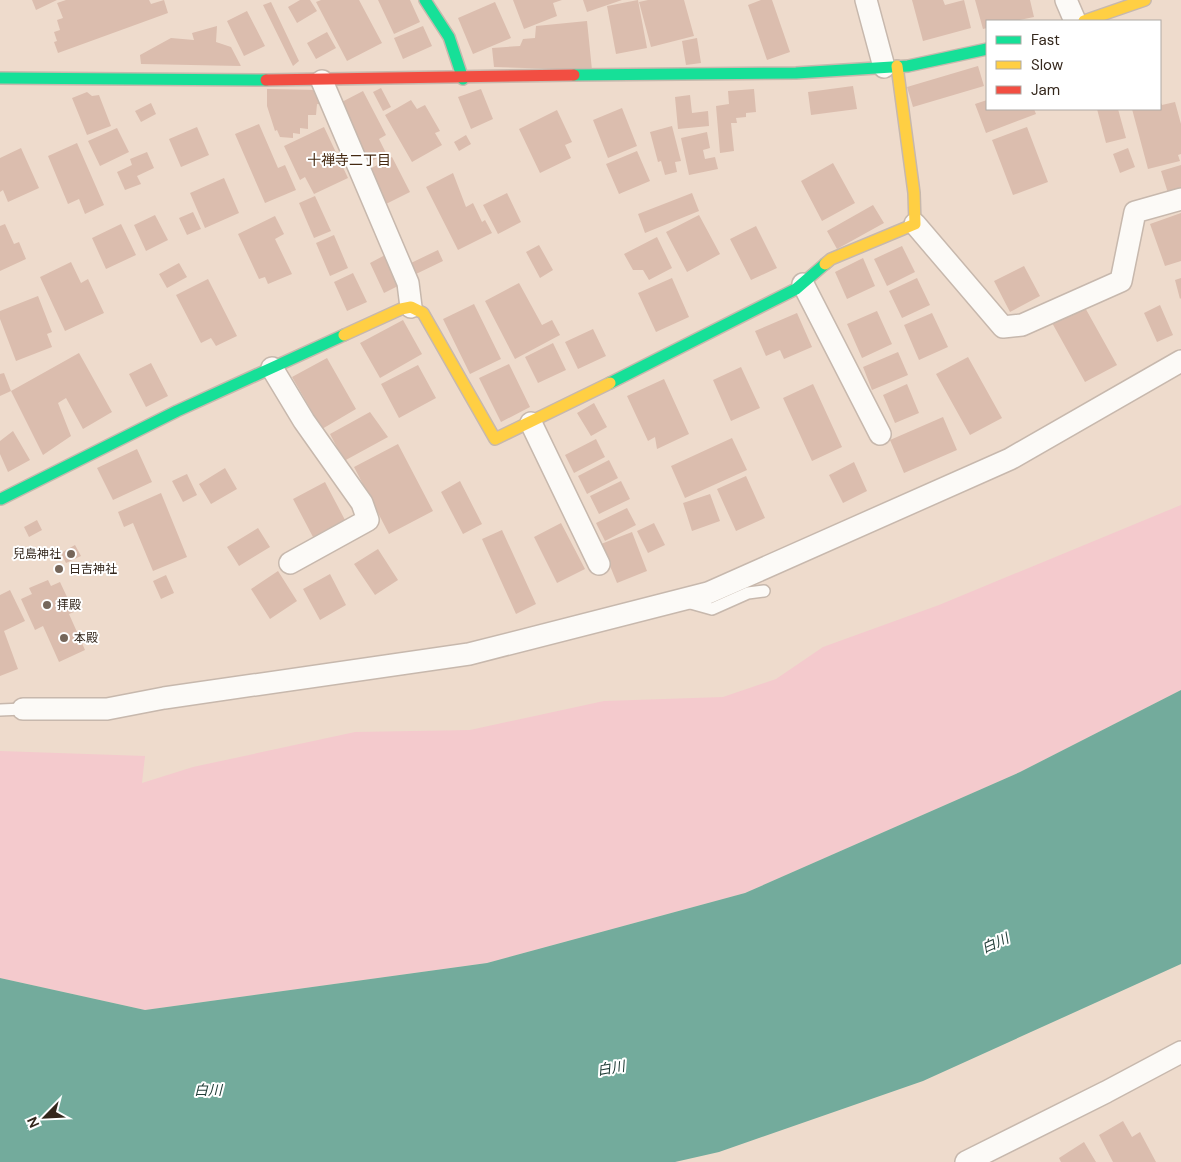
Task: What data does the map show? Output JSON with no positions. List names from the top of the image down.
{
  "districts": ["十禅寺二丁目"],
  "water": ["白川"],
  "places": [
    "兒島神社",
    "日吉神社",
    "拝殿",
    "本殿"
  ],
  "legend": ["Fast", "Slow", "Jam"],
  "north": "bottom left"
}
